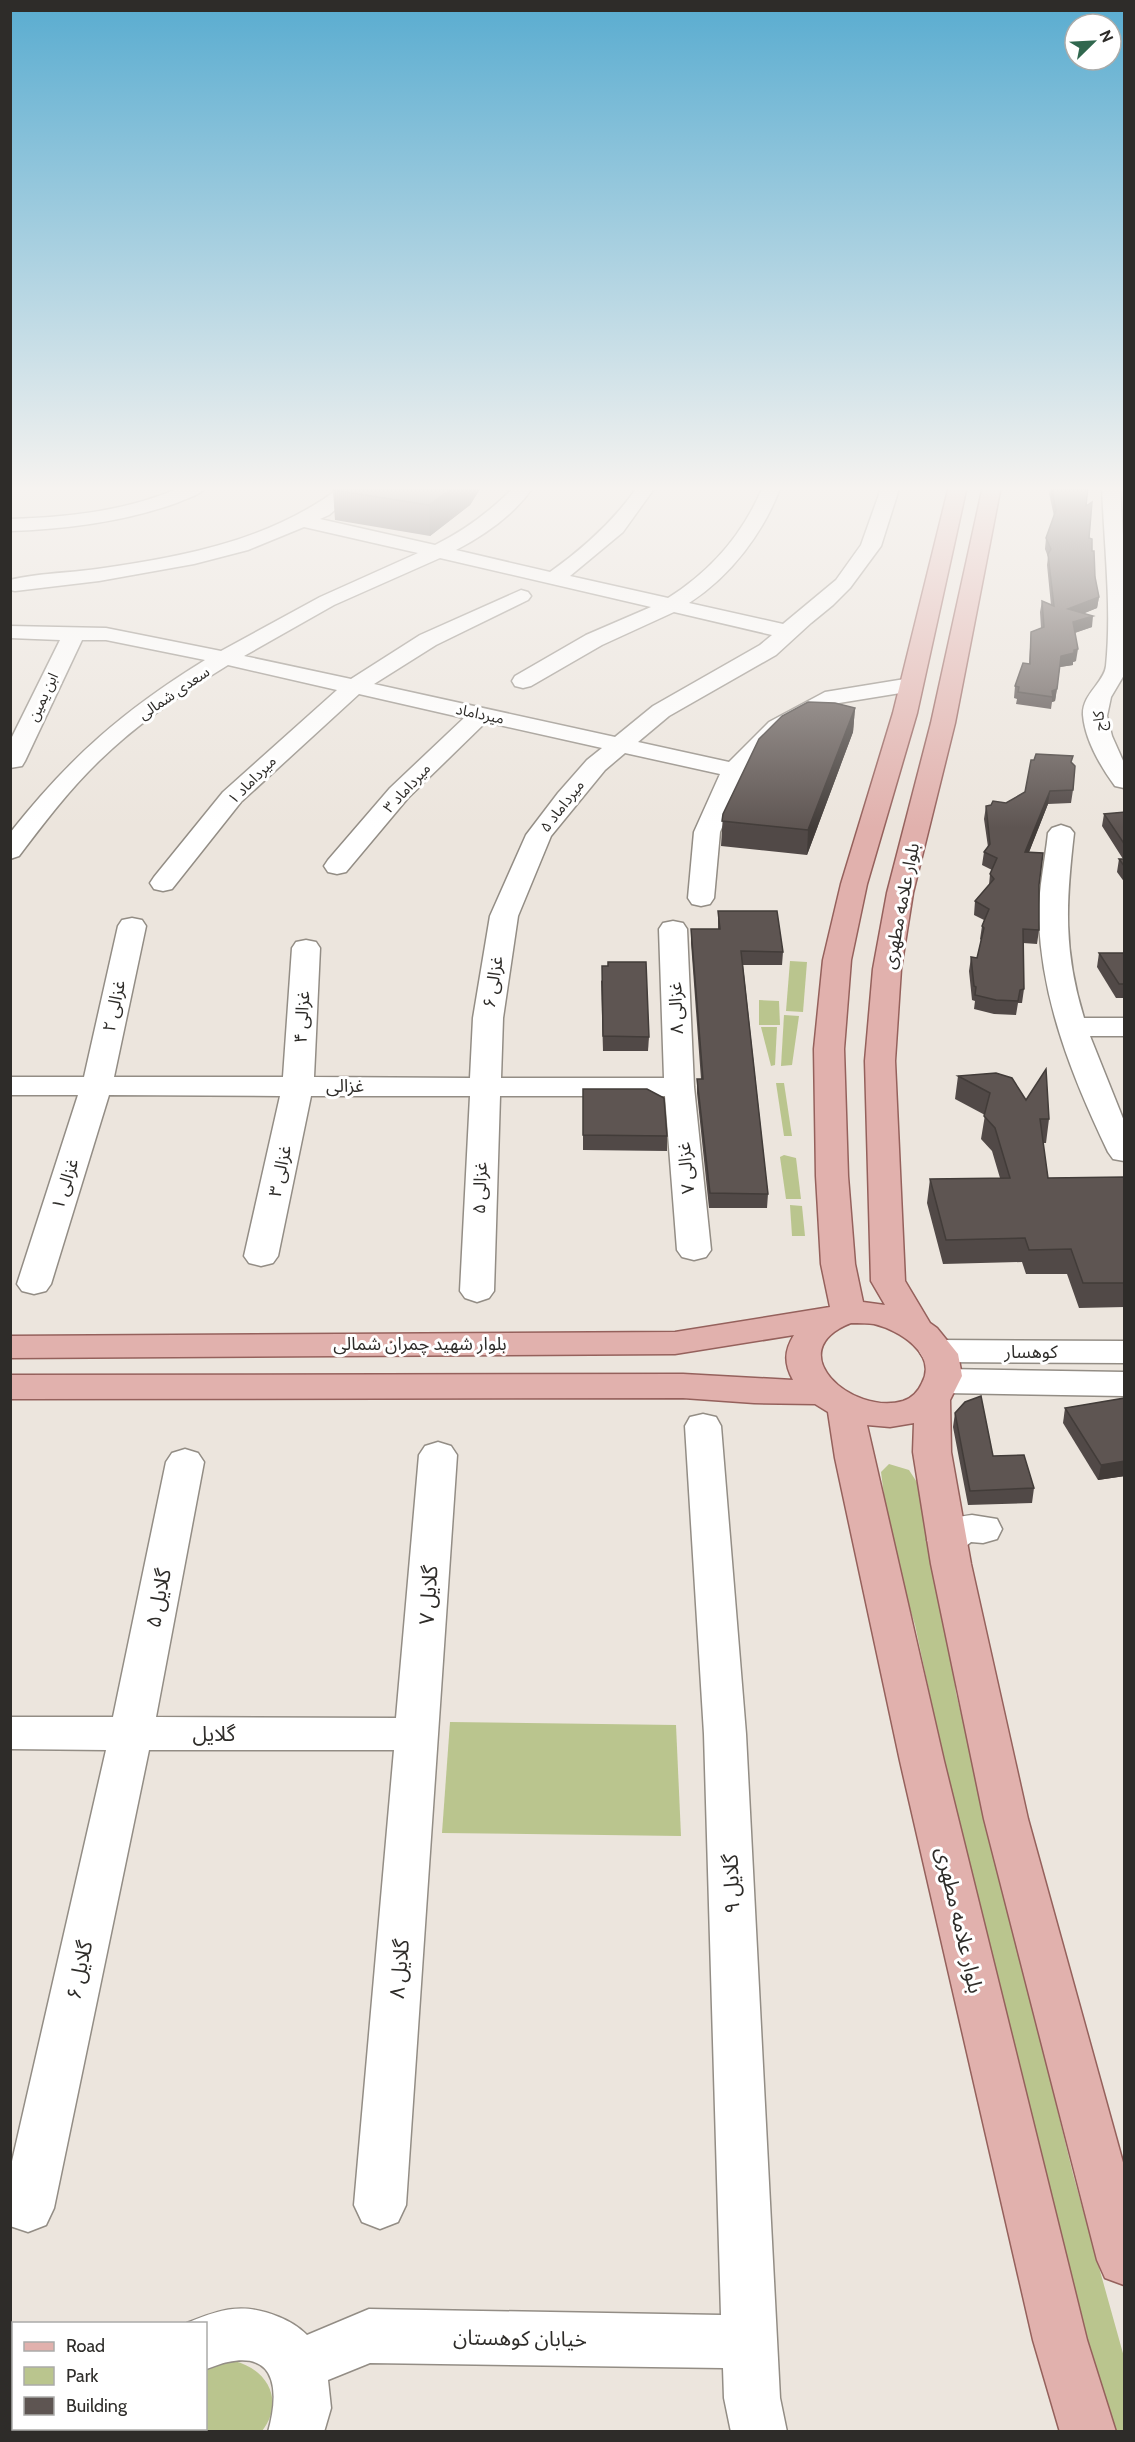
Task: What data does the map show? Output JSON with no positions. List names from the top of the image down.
{
  "streets": {
    "main road": ["بلوار علامه مطهری", "بلوار شهید چمران شمالی"],
    "street": [
      "سعدی شمالی",
      "ابن یمین",
      "میرداماد",
      "کاج",
      "میرداماد ۱",
      "میرداماد ۳",
      "میرداماد ۵",
      "غزالی ۶",
      "غزالی ۲",
      "غزالی ۸",
      "غزالی ۴",
      "غزالی",
      "غزالی ۷",
      "غزالی ۳",
      "غزالی ۱",
      "غزالی ۵",
      "کوهسار",
      "گلایل ۷",
      "گلایل ۵",
      "گلایل",
      "گلایل ۹",
      "گلایل ۸",
      "گلایل ۶",
      "خیابان کوهستان"
    ]
  },
  "crossings": [
    ["سعدی شمالی", "میرداماد"],
    ["ابن یمین", "میرداماد"],
    ["میرداماد", "میرداماد ۱"],
    ["میرداماد", "میرداماد ۳"],
    ["میرداماد", "میرداماد ۵"],
    ["میرداماد ۵", "غزالی ۶"],
    ["بلوار علامه مطهری", "بلوار شهید چمران شمالی"],
    ["بلوار علامه مطهری", "کوهسار"],
    ["غزالی ۶", "غزالی"],
    ["غزالی ۶", "غزالی ۵"],
    ["غزالی ۲", "غزالی"],
    ["غزالی ۲", "غزالی ۱"],
    ["غزالی ۸", "غزالی"],
    ["غزالی ۸", "غزالی ۷"],
    ["غزالی ۴", "غزالی"],
    ["غزالی ۴", "غزالی ۳"],
    ["غزالی", "غزالی ۷"],
    ["غزالی", "غزالی ۳"],
    ["غزالی", "غزالی ۱"],
    ["غزالی", "غزالی ۵"],
    ["بلوار شهید چمران شمالی", "کوهسار"],
    ["گلایل ۷", "گلایل"],
    ["گلایل ۷", "گلایل ۸"],
    ["گلایل ۵", "گلایل"],
    ["گلایل ۵", "گلایل ۶"],
    ["گلایل", "گلایل ۸"],
    ["گلایل", "گلایل ۶"],
    ["گلایل ۹", "خیابان کوهستان"]
  ],
  "legend": ["Road", "Park", "Building"],
  "north": "top right"
}
